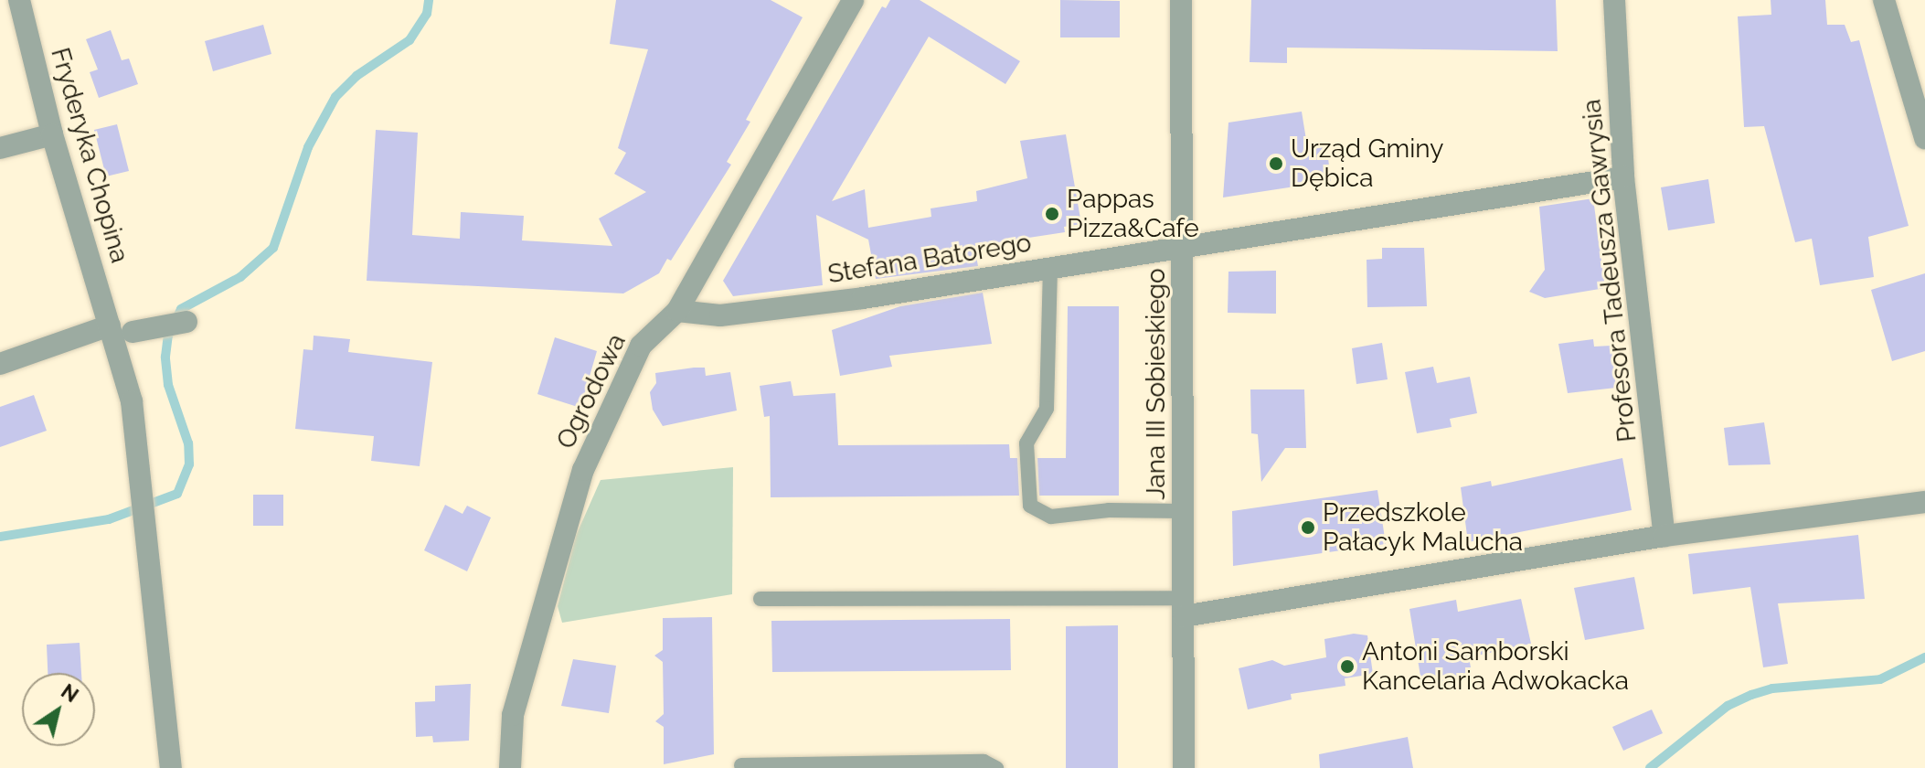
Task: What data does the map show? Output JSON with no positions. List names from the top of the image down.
{
  "streets": {
    "street": [
      "Fryderyka Chopina",
      "Stefana Batorego",
      "Profesora Tadeusza Gawrysia",
      "Jana III Sobieskiego",
      "Ogrodowa"
    ]
  },
  "crossings": [
    ["Stefana Batorego", "Profesora Tadeusza Gawrysia"],
    ["Stefana Batorego", "Jana III Sobieskiego"],
    ["Stefana Batorego", "Ogrodowa"]
  ],
  "places": [
    "Urząd Gminy Dębica",
    "Pappas Pizza&Cafe",
    "Przedszkole Pałacyk Malucha",
    "Antoni Samborski Kancelaria Adwokacka"
  ],
  "north": "top right"
}
